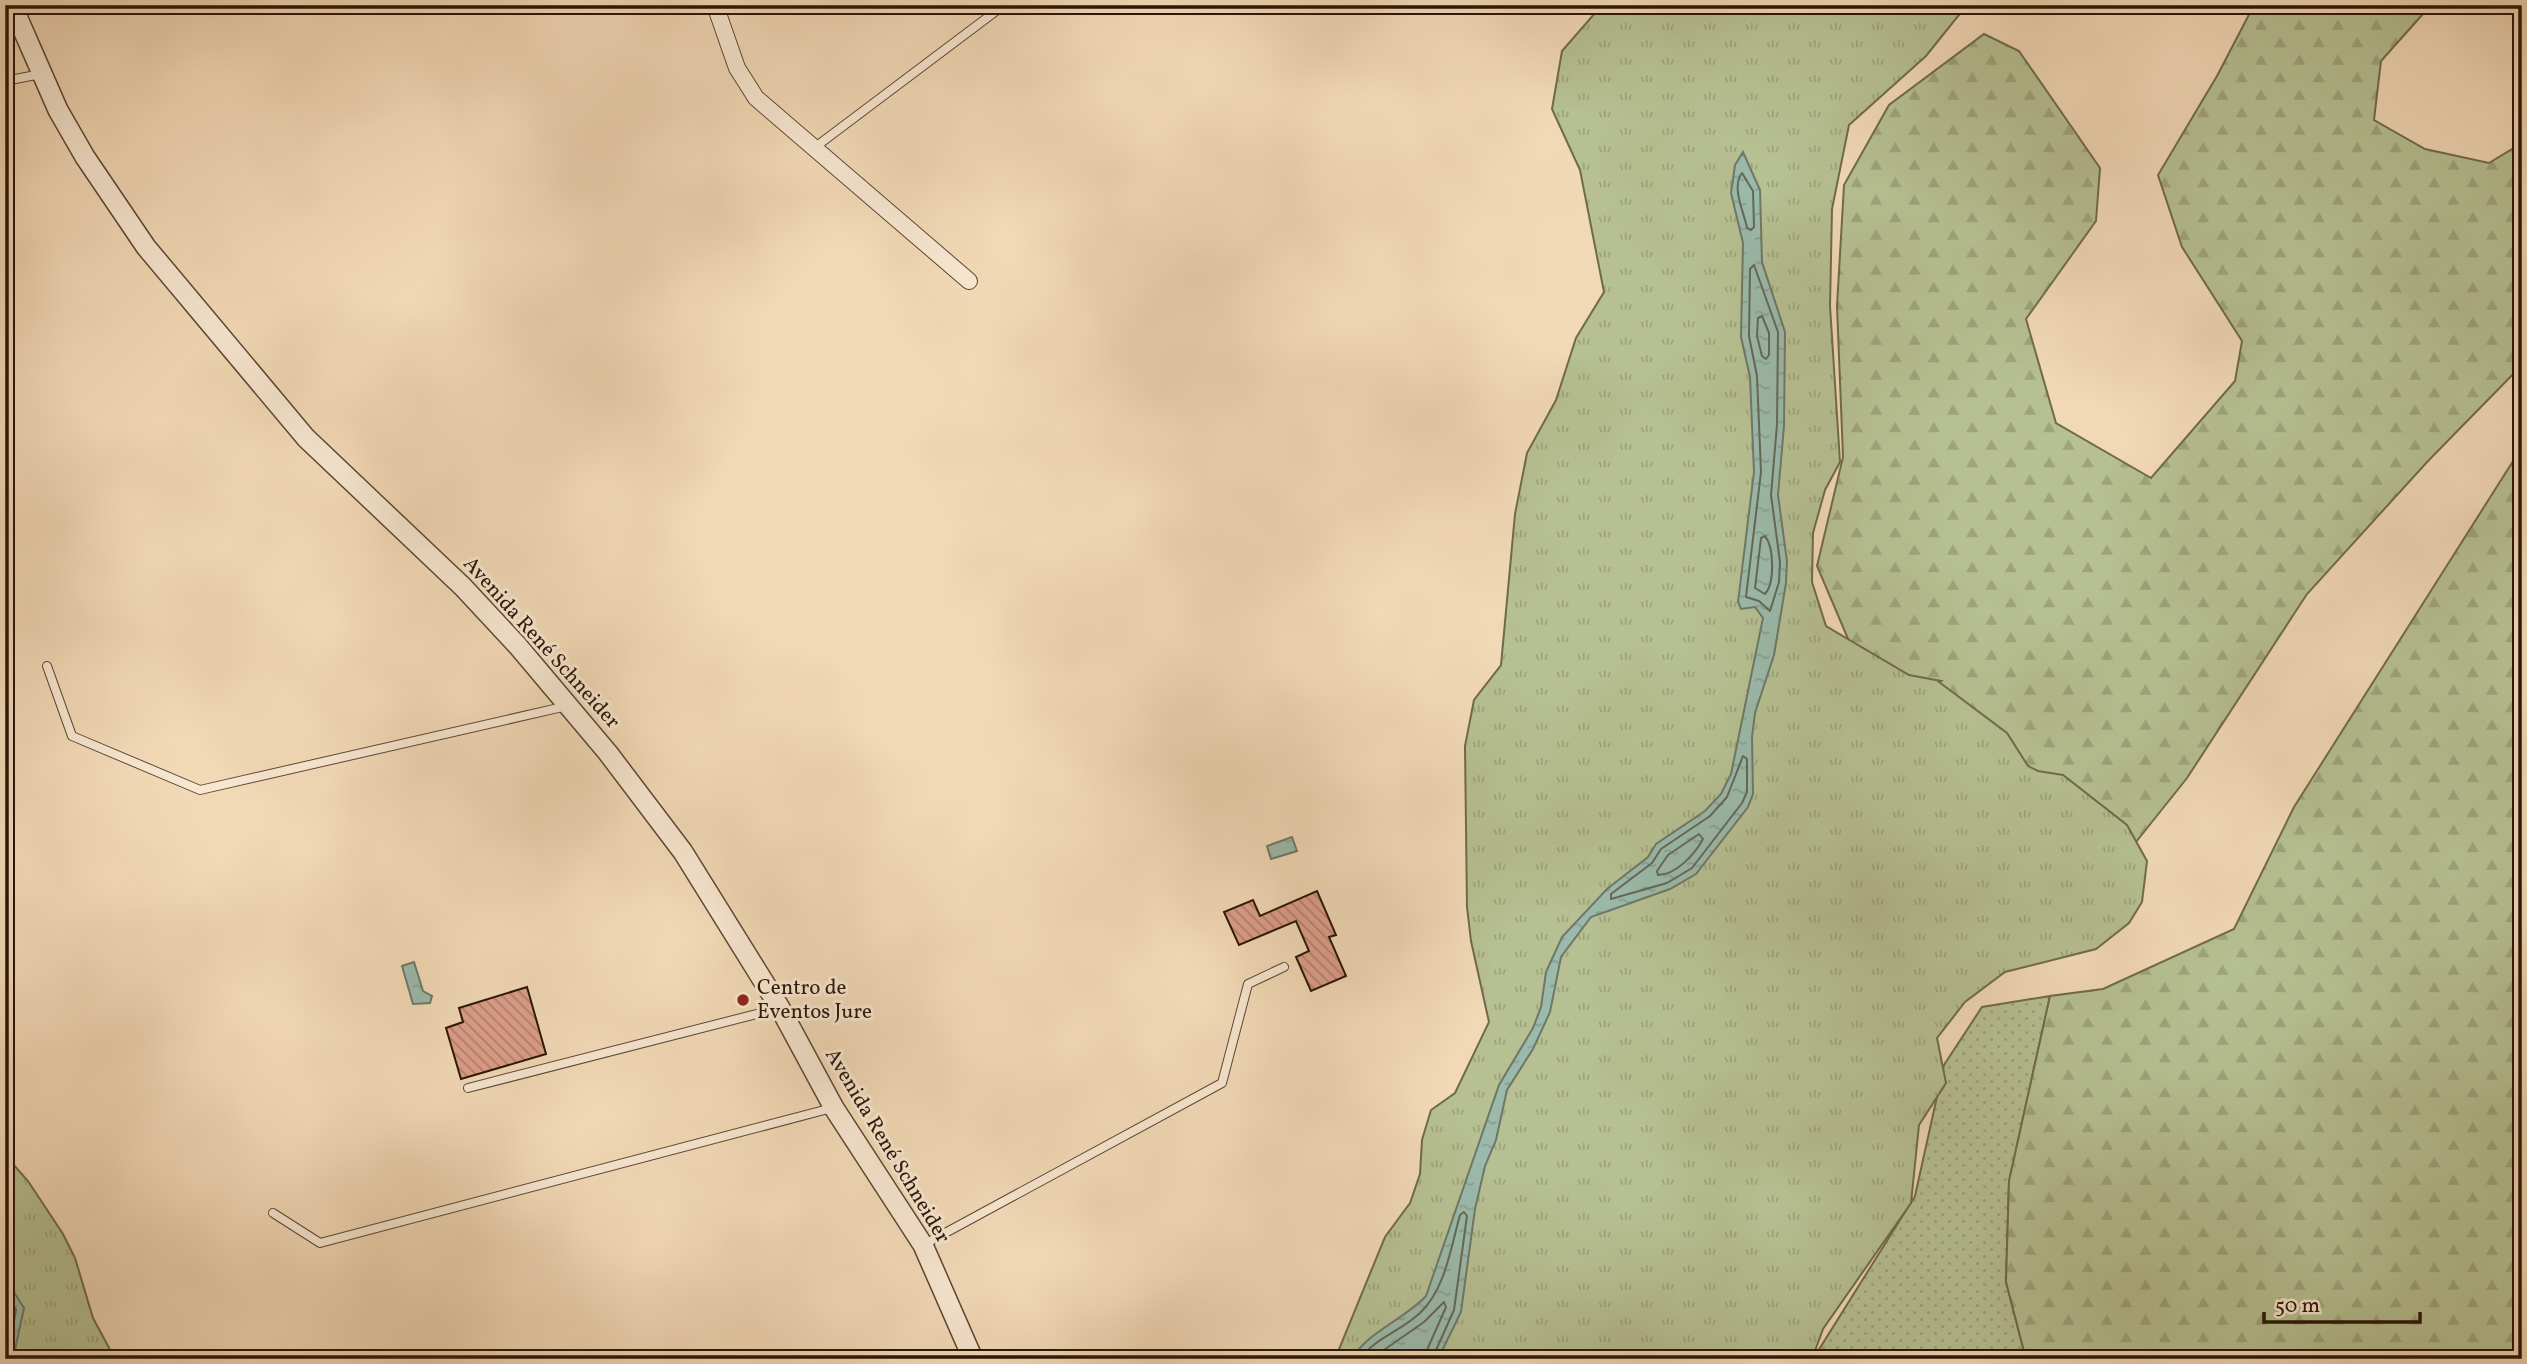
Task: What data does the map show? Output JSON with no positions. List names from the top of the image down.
{
  "streets": {
    "street": ["Avenida René Schneider"]
  },
  "places": ["Centro de Eventos Jure"],
  "scale_bar": "50 m"
}
